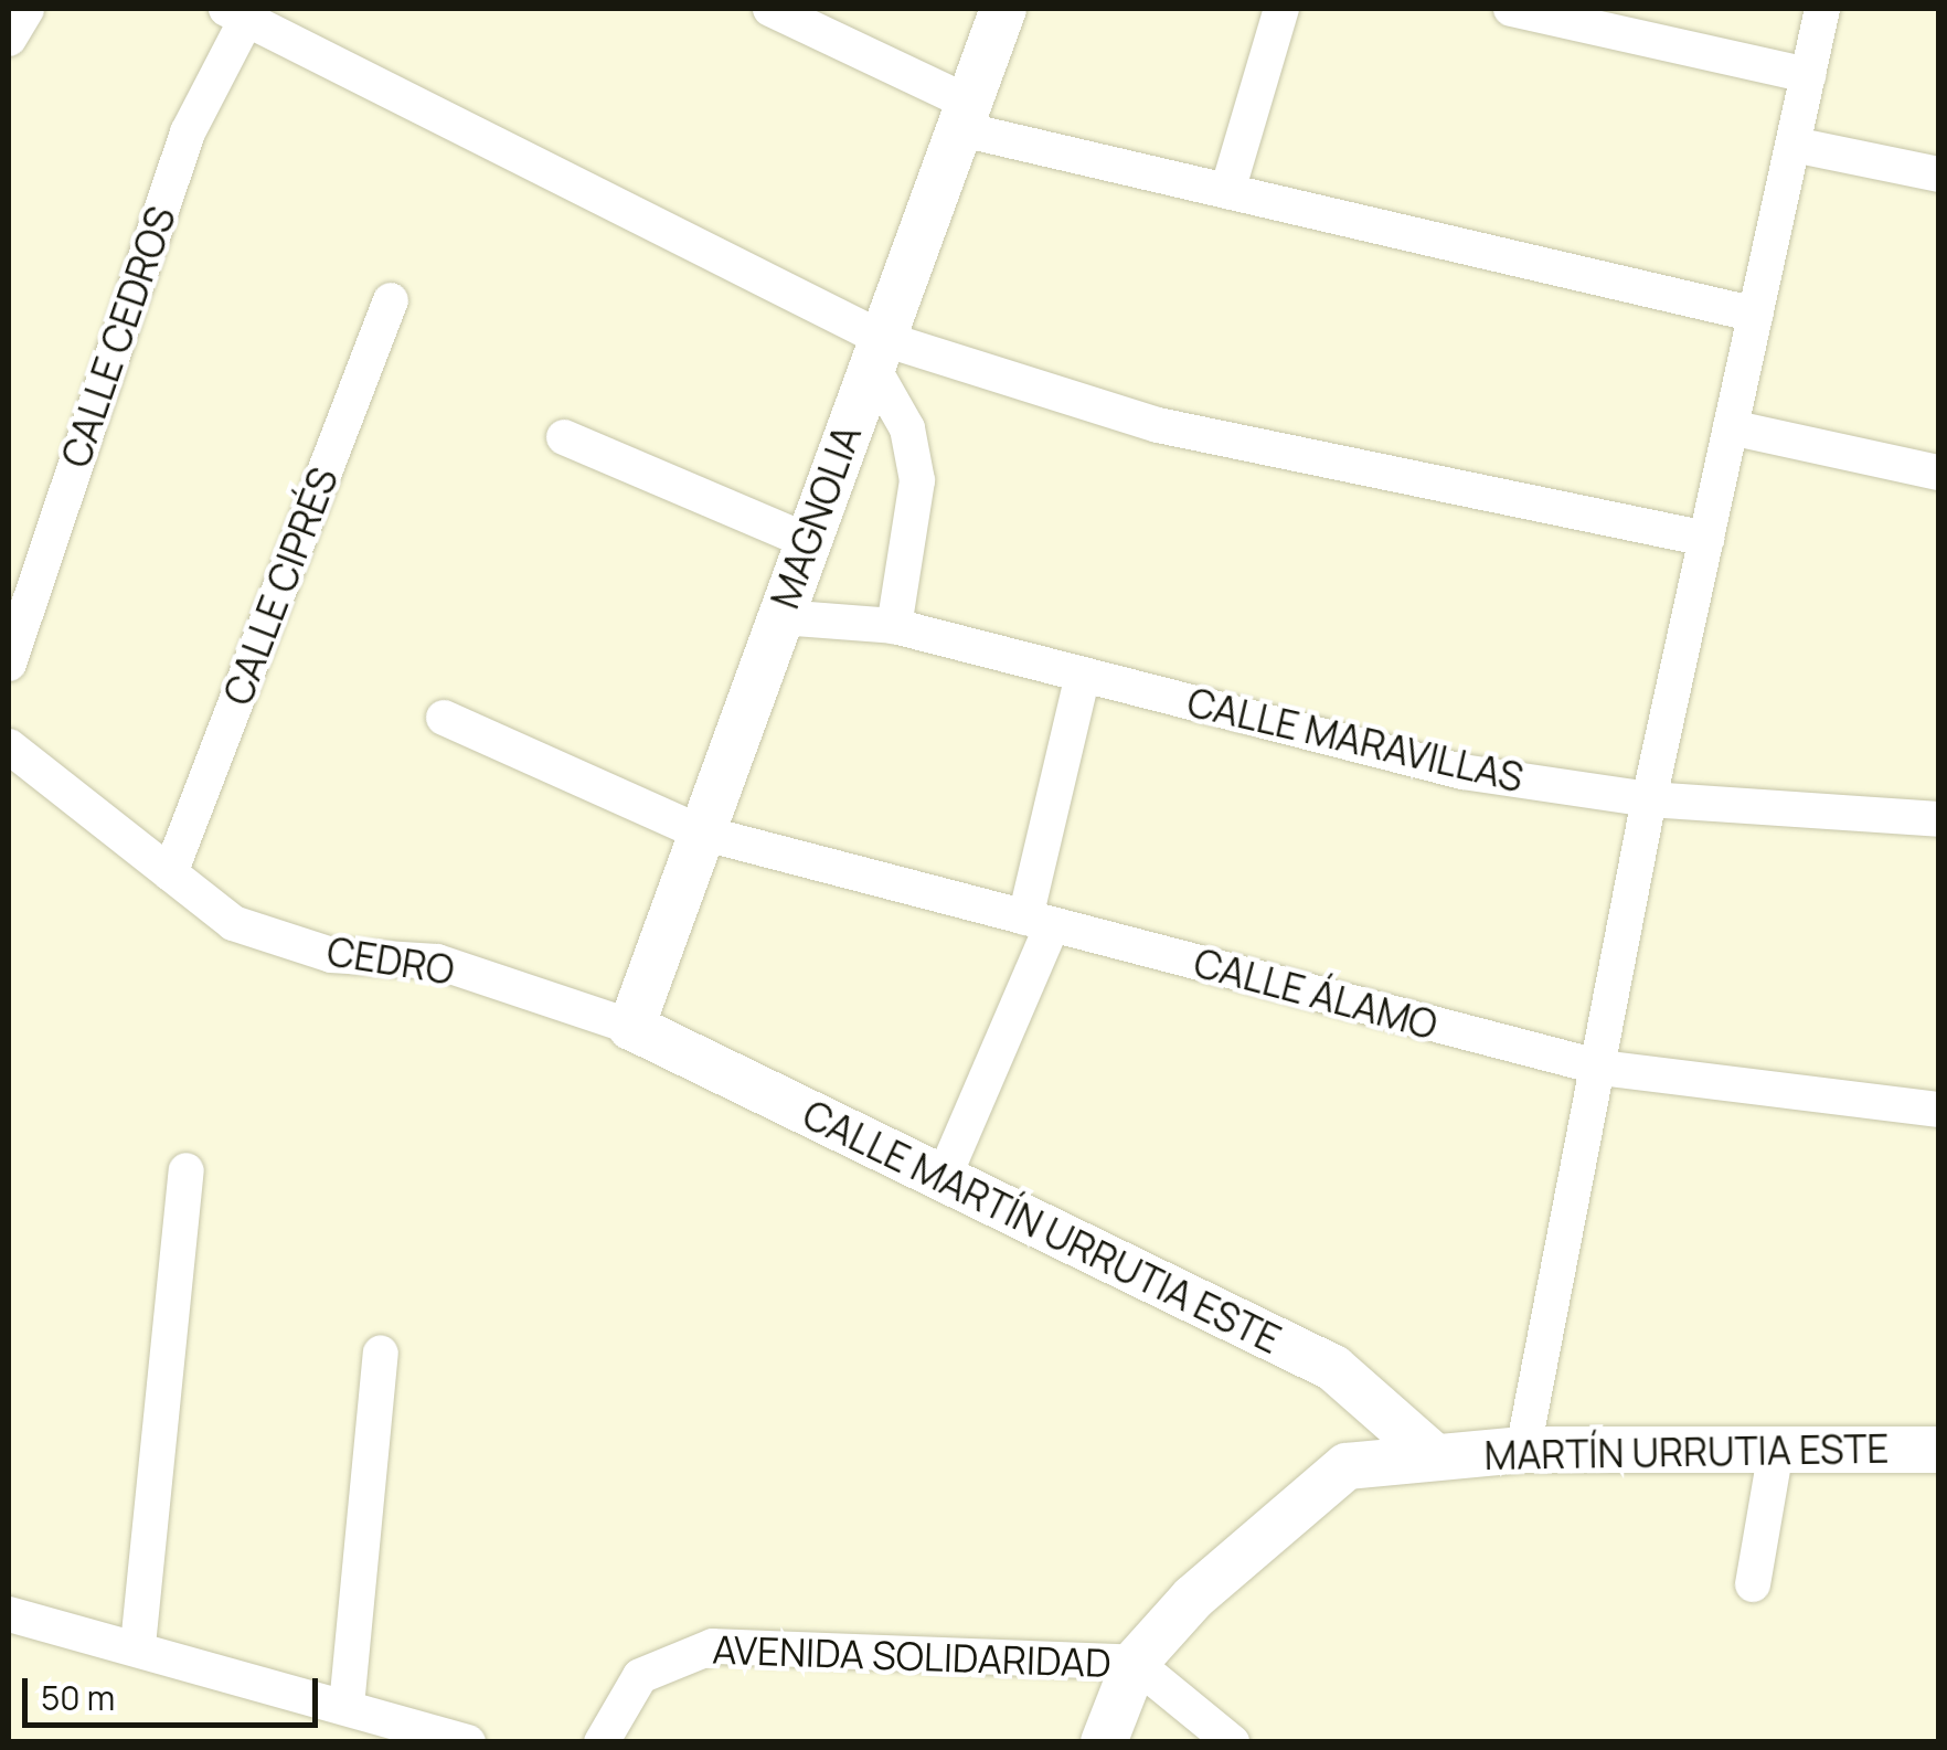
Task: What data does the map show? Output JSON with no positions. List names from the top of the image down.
{
  "streets": {
    "street": [
      "CALLE CEDROS",
      "MAGNOLIA",
      "CALLE CIPRÉS",
      "CALLE MARAVILLAS",
      "CEDRO",
      "CALLE ÁLAMO",
      "CALLE MARTÍN URRUTIA ESTE",
      "MARTÍN URRUTIA ESTE",
      "AVENIDA SOLIDARIDAD"
    ]
  },
  "crossings": [
    ["MAGNOLIA", "CALLE MARAVILLAS"],
    ["MAGNOLIA", "CEDRO"],
    ["MAGNOLIA", "CALLE ÁLAMO"],
    ["MAGNOLIA", "CALLE MARTÍN URRUTIA ESTE"],
    ["CALLE CIPRÉS", "CEDRO"],
    ["CEDRO", "CALLE MARTÍN URRUTIA ESTE"],
    ["CALLE MARTÍN URRUTIA ESTE", "MARTÍN URRUTIA ESTE"],
    ["MARTÍN URRUTIA ESTE", "AVENIDA SOLIDARIDAD"]
  ],
  "scale_bar": "50 m"
}
